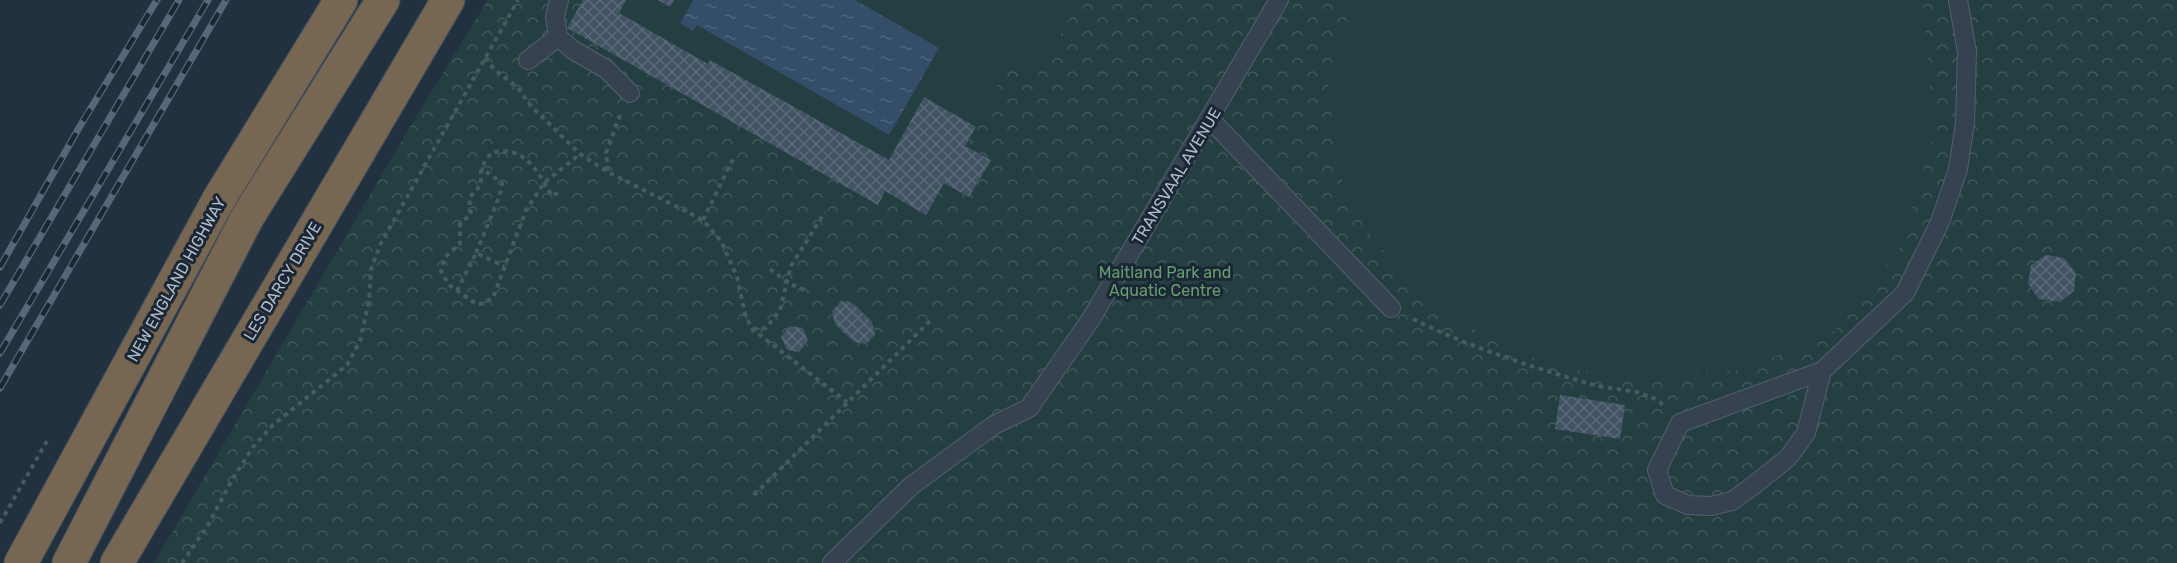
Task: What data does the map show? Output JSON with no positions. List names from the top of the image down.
{
  "streets": {
    "highway": ["NEW ENGLAND HIGHWAY", "LES DARCY DRIVE"],
    "lane": ["TRANSVAAL AVENUE"]
  },
  "parks": ["Maitland Park and Aquatic Centre"]
}
